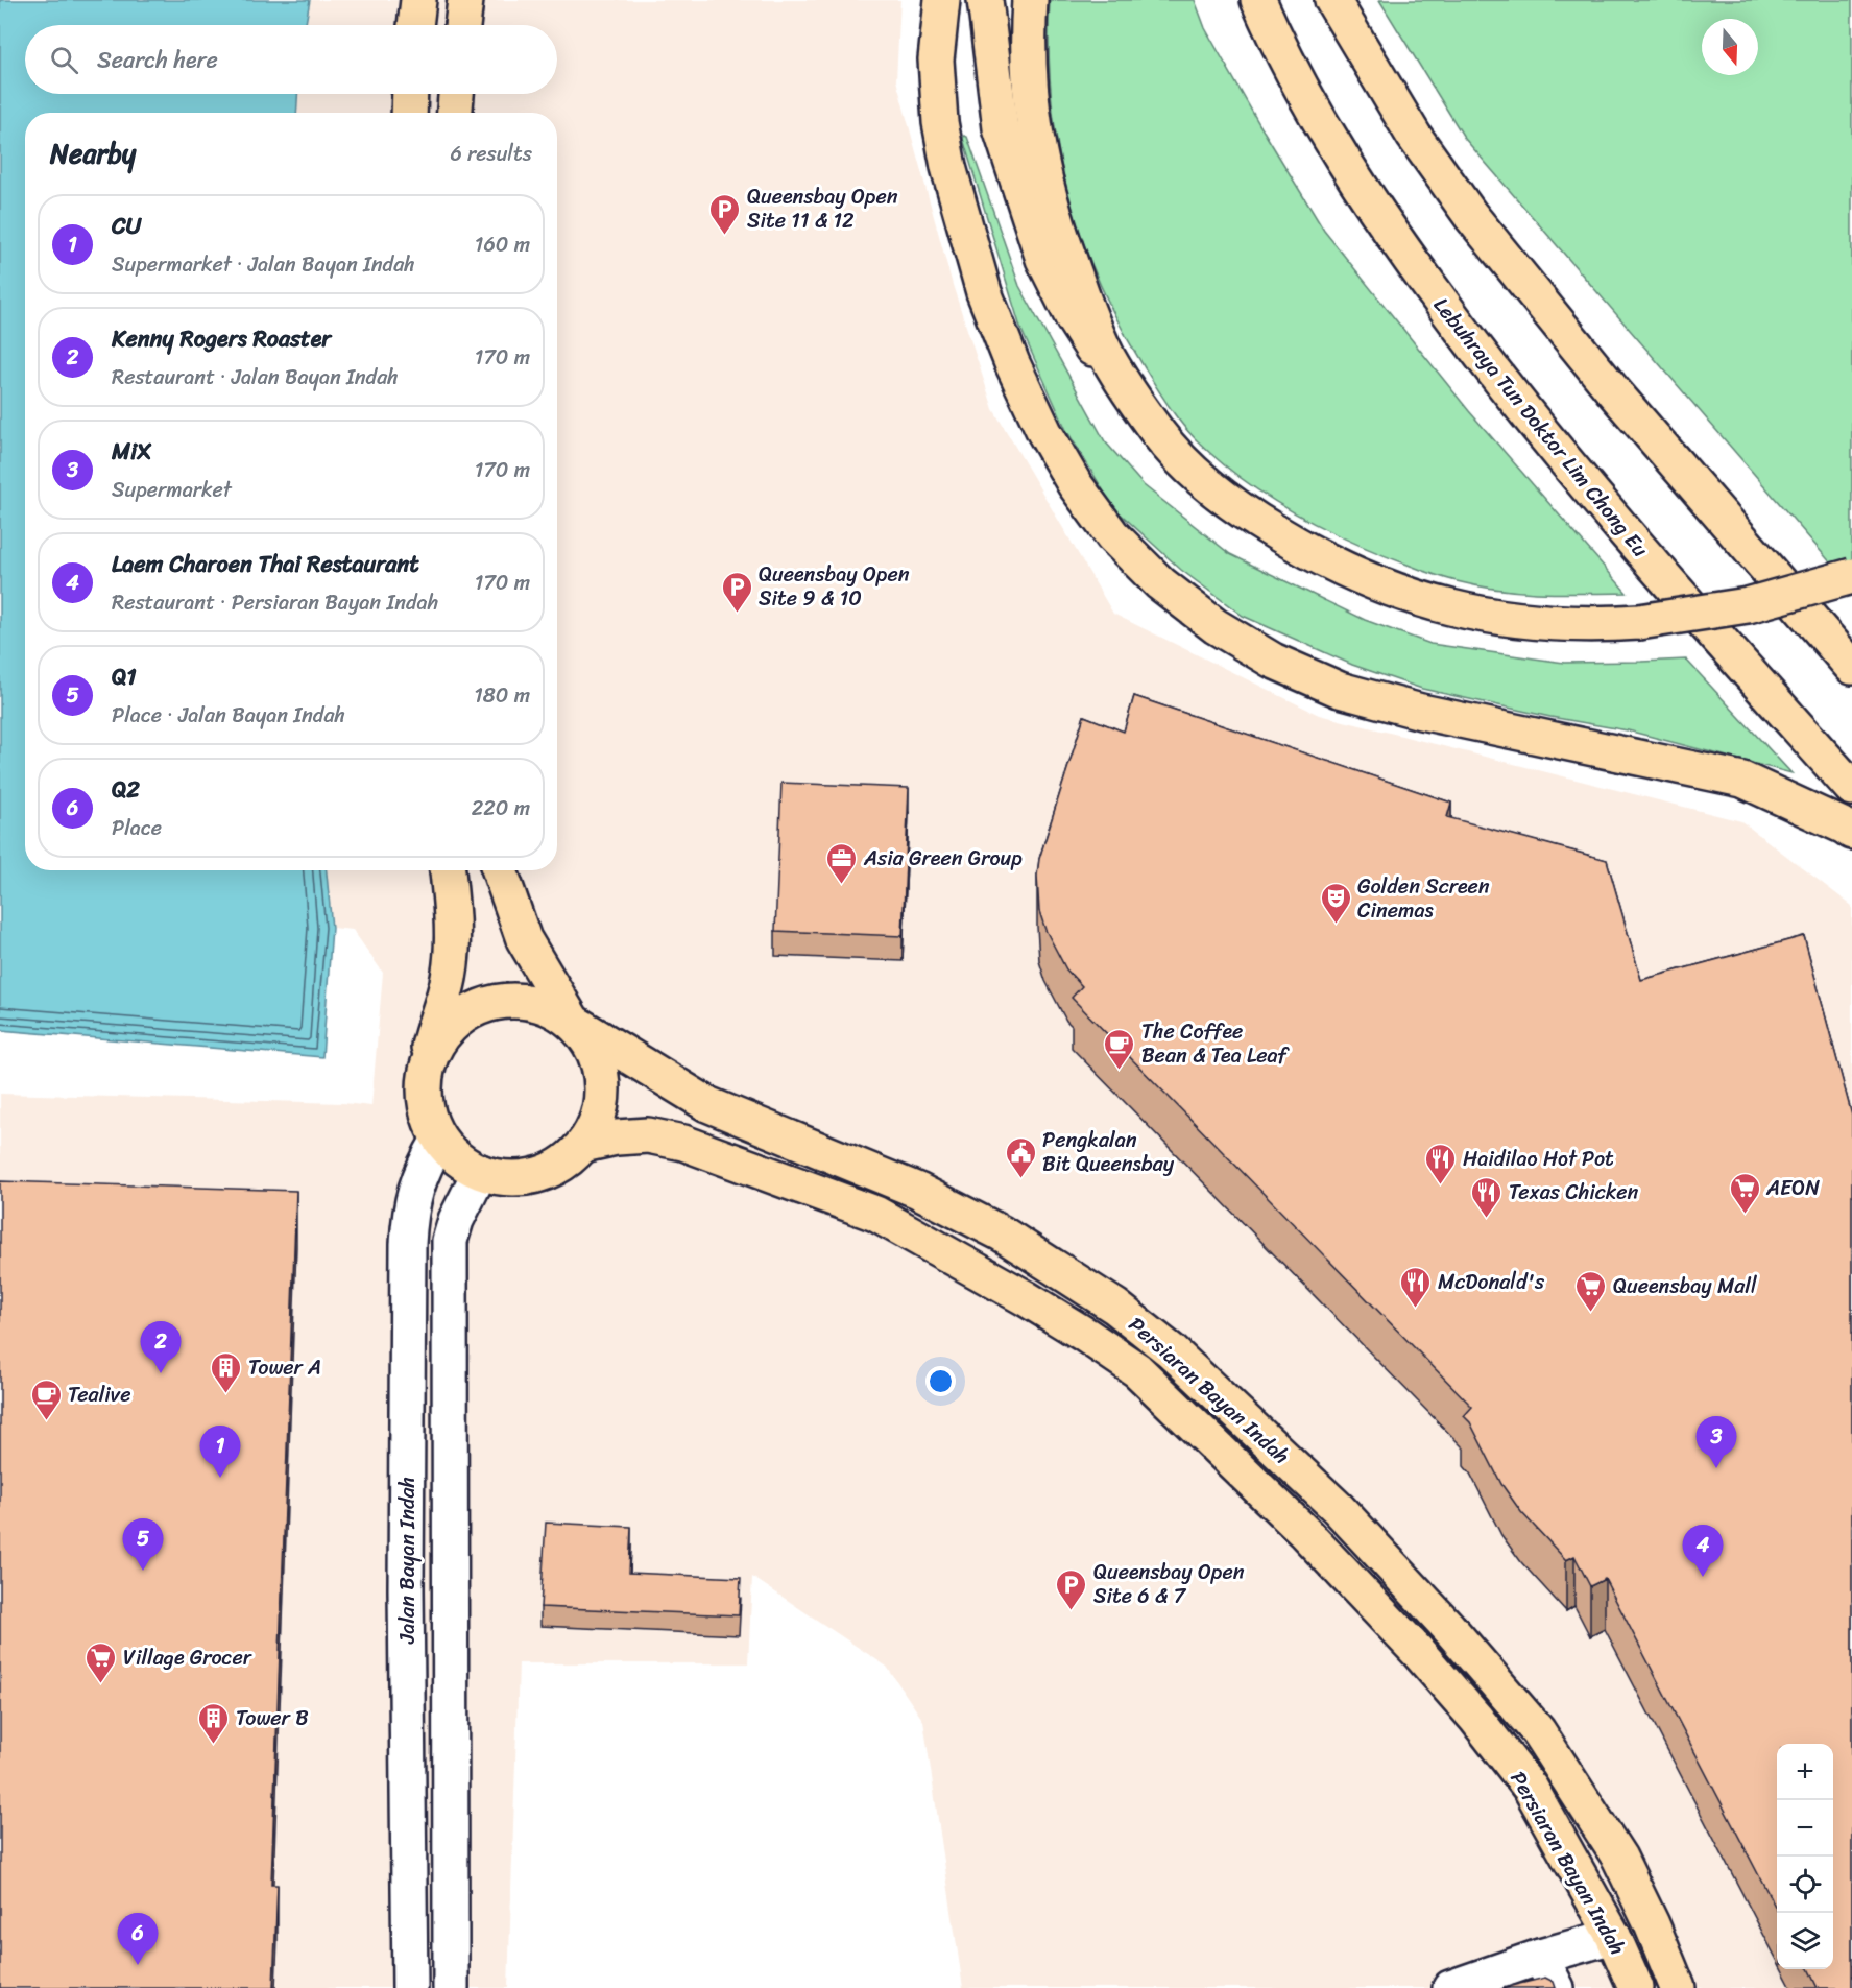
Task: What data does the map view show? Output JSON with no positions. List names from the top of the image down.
{
  "streets": {
    "main road": ["Lebuhraya Tun Doktor Lim Chong Eu", "Persiaran Bayan Indah"],
    "street": ["Jalan Bayan Indah"]
  },
  "crossings": [
    ["Persiaran Bayan Indah", "Jalan Bayan Indah"]
  ],
  "places": {
    "parking": ["Queensbay Open Site 11 & 12", "Queensbay Open Site 9 & 10", "Queensbay Open Site 6 & 7"],
    "office": ["Asia Green Group"],
    "theatre": ["Golden Screen Cinemas"],
    "cafe": ["The Coffee Bean & Tea Leaf", "Tealive"],
    "public building": ["Pengkalan Bit Queensbay"],
    "restaurant": ["Haidilao Hot Pot", "Texas Chicken", "McDonald's"],
    "supermarket": ["AEON", "Queensbay Mall", "Village Grocer"],
    "building": ["Tower A", "Tower B"]
  },
  "north": "bottom",
  "page": {
    "search": "Search here",
    "heading": ["Nearby", "6 results"],
    "list": [
      {
        "mark": "1",
        "name": "CU",
        "note": "Supermarket · Jalan Bayan Indah",
        "value": "160 m"
      },
      {
        "mark": "2",
        "name": "Kenny Rogers Roaster",
        "note": "Restaurant · Jalan Bayan Indah",
        "value": "170 m"
      },
      {
        "mark": "3",
        "name": "MiX",
        "note": "Supermarket",
        "value": "170 m"
      },
      {
        "mark": "4",
        "name": "Laem Charoen Thai Restaurant",
        "note": "Restaurant · Persiaran Bayan Indah",
        "value": "170 m"
      },
      {
        "mark": "5",
        "name": "Q1",
        "note": "Place · Jalan Bayan Indah",
        "value": "180 m"
      },
      {
        "mark": "6",
        "name": "Q2",
        "note": "Place",
        "value": "220 m"
      }
    ],
    "pins": [
      "2",
      "3",
      "1",
      "5",
      "4",
      "6"
    ],
    "map_buttons": ["+", "−"]
  }
}
